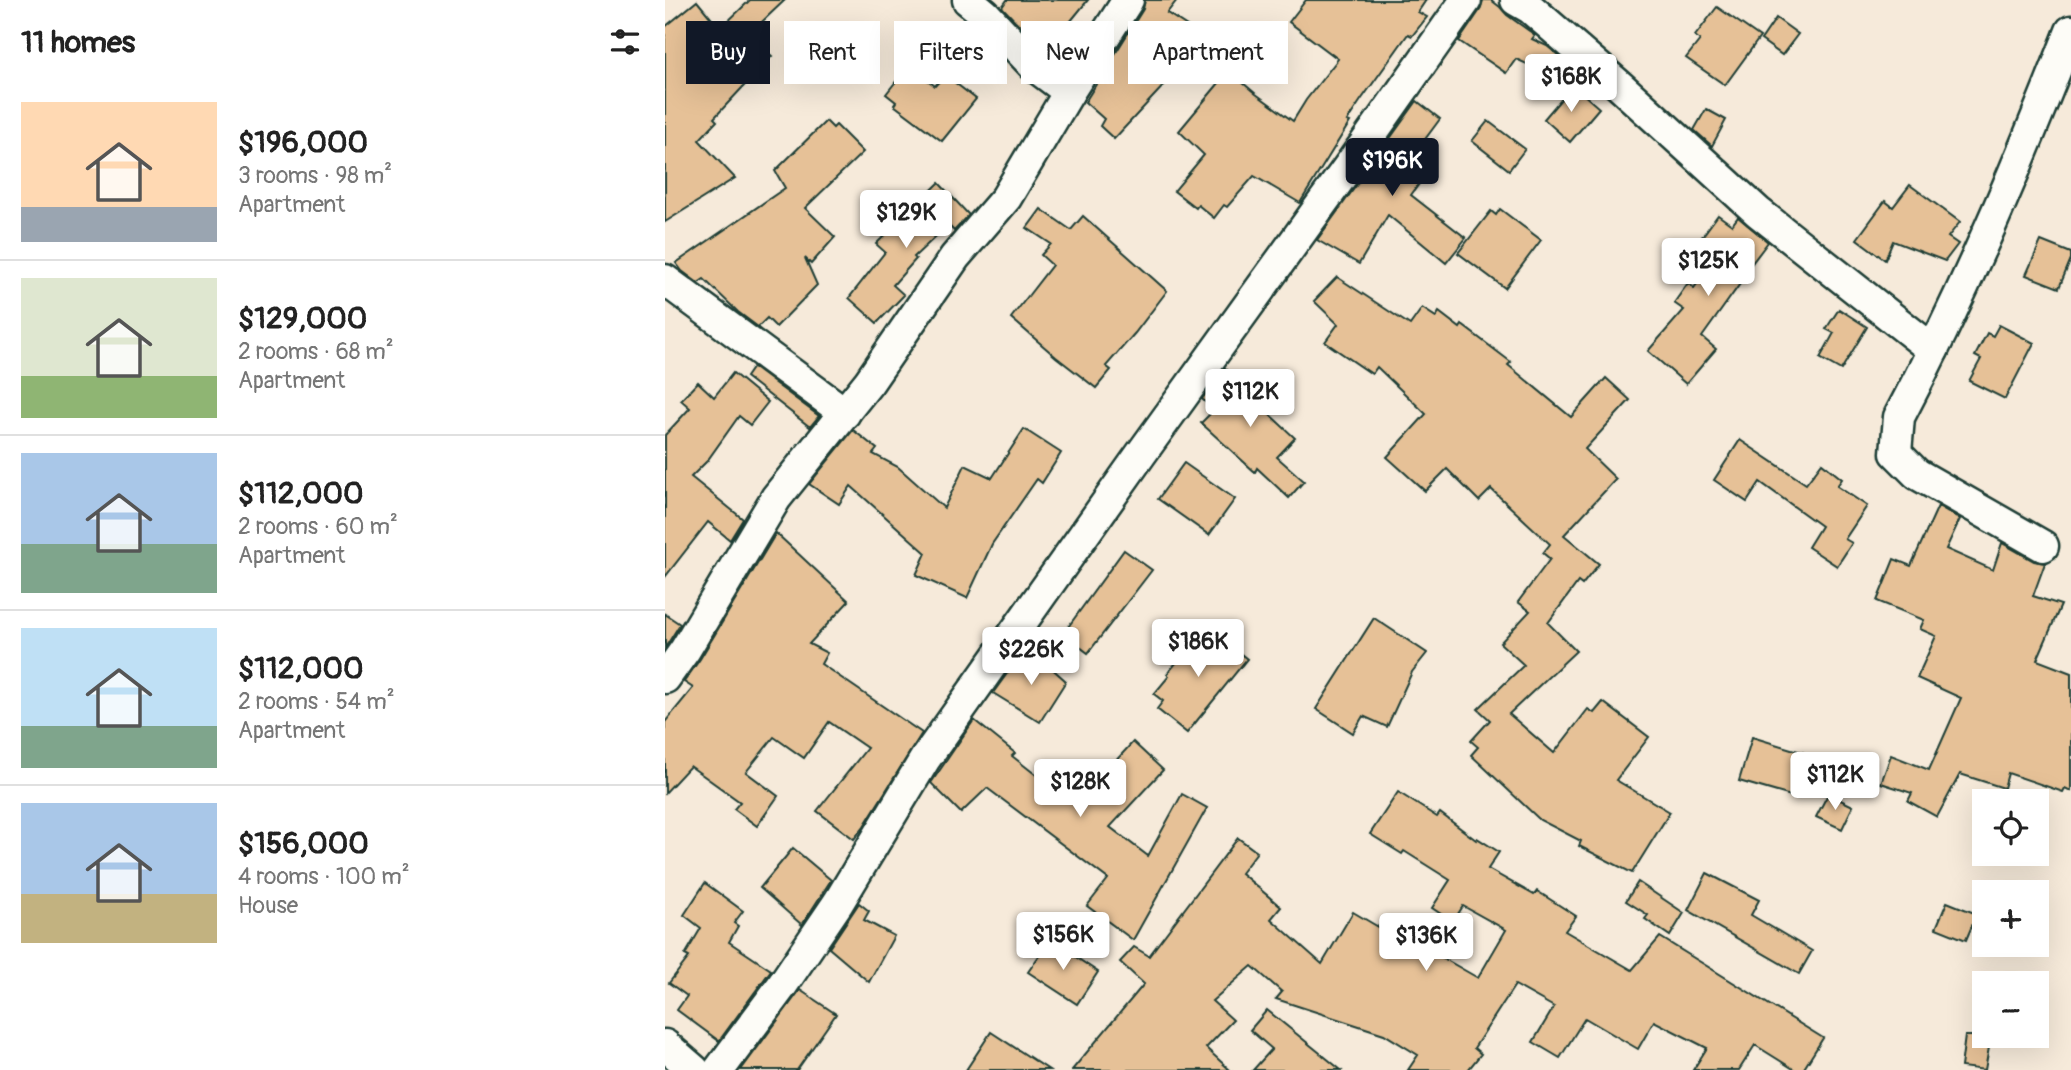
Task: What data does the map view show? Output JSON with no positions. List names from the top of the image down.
{
  "page": {
    "heading": "11 homes",
    "chip": [
      "Buy",
      "Rent",
      "Filters",
      "New",
      "Apartment"
    ],
    "price": [
      "$168K",
      "$196K",
      "$129K",
      "$125K",
      "$112K",
      "$186K",
      "$226K",
      "$112K",
      "$128K",
      "$156K",
      "$136K"
    ],
    "list": [
      {
        "name": "$196,000",
        "note": "3 rooms · 98 m² · Apartment"
      },
      {
        "name": "$129,000",
        "note": "2 rooms · 68 m² · Apartment"
      },
      {
        "name": "$112,000",
        "note": "2 rooms · 60 m² · Apartment"
      },
      {
        "name": "$112,000",
        "note": "2 rooms · 54 m² · Apartment"
      },
      {
        "name": "$156,000",
        "note": "4 rooms · 100 m² · House"
      }
    ],
    "map_buttons": ["+", "−"]
  }
}
